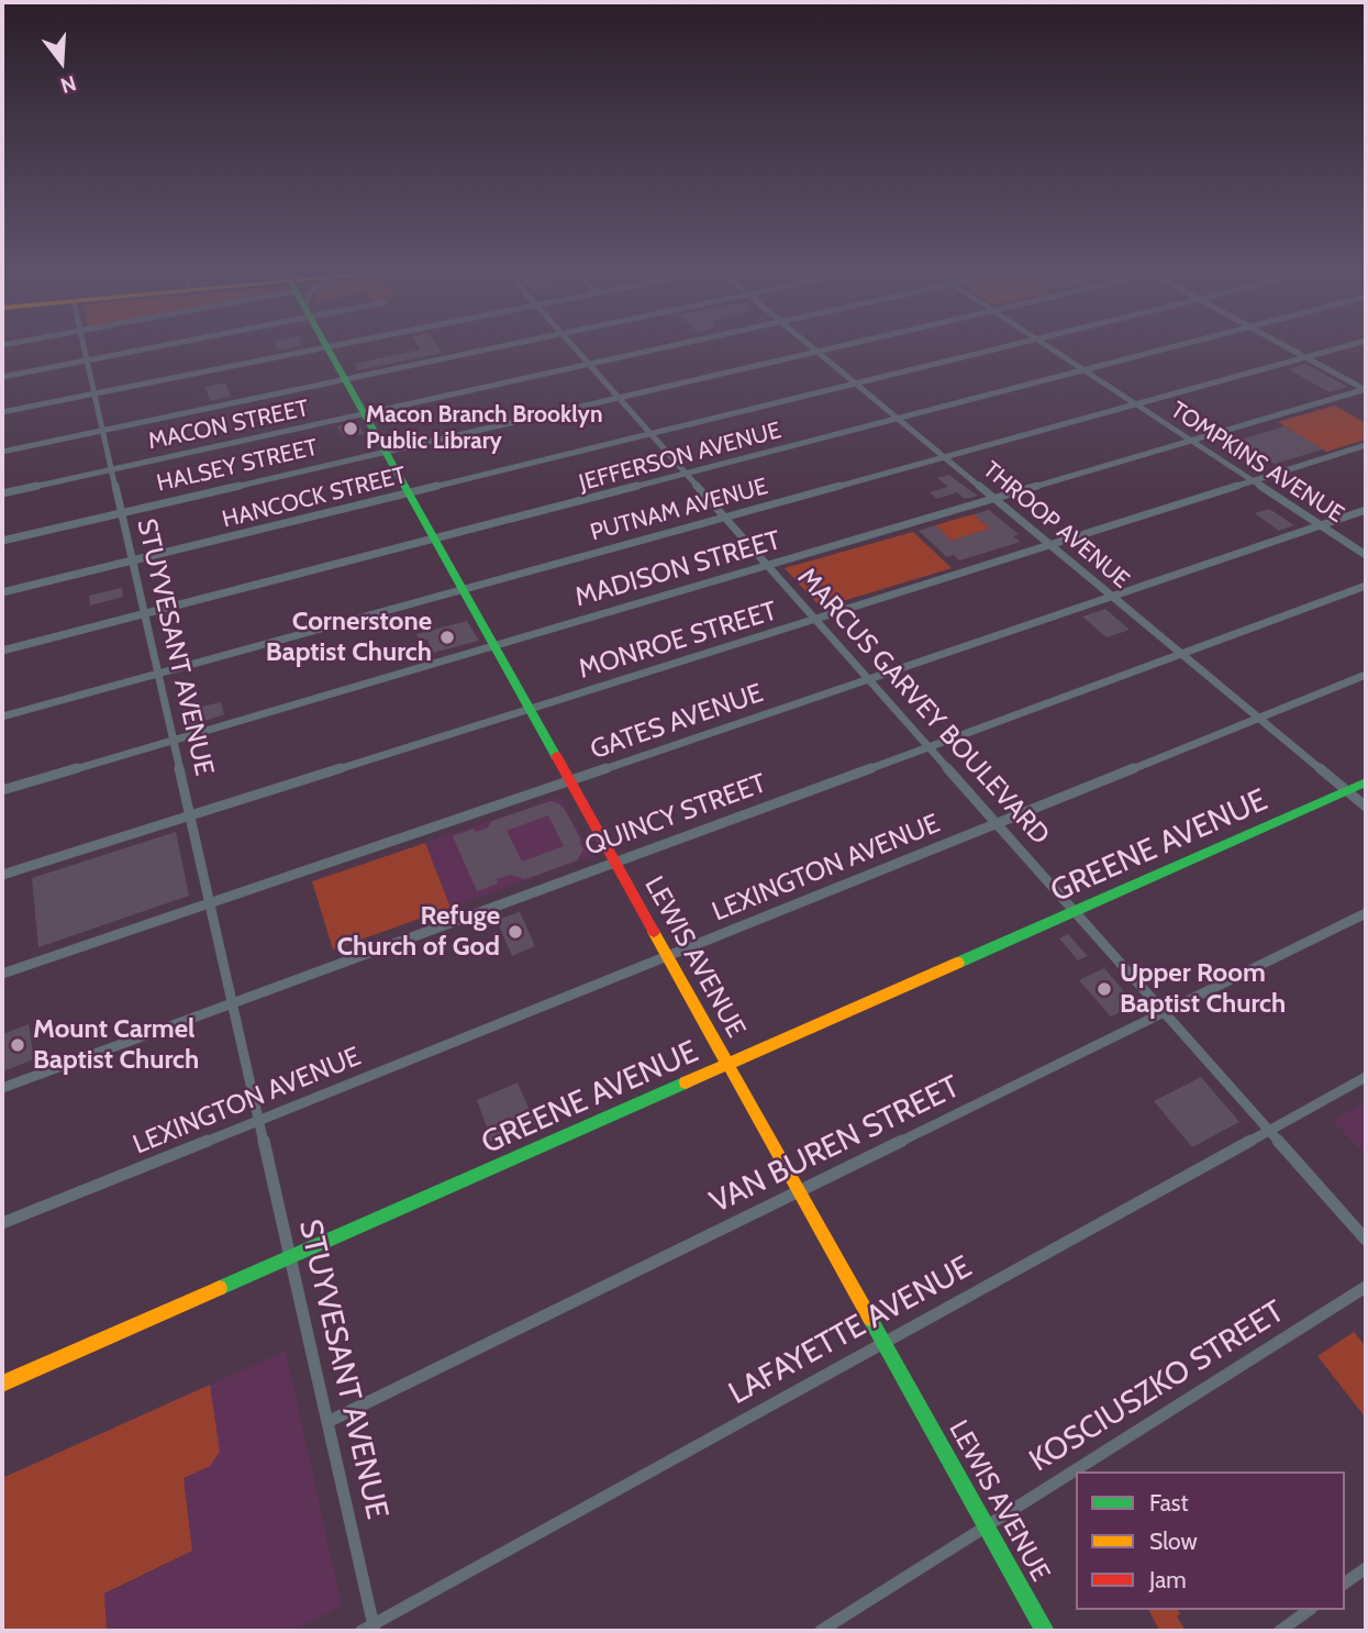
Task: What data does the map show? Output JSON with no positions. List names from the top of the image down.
{
  "streets": {
    "street": [
      "MACON STREET",
      "JEFFERSON AVENUE",
      "TOMPKINS AVENUE",
      "HALSEY STREET",
      "HANCOCK STREET",
      "PUTNAM AVENUE",
      "THROOP AVENUE",
      "MADISON STREET",
      "MONROE STREET",
      "STUYVESANT AVENUE",
      "MARCUS GARVEY BOULEVARD",
      "GATES AVENUE",
      "QUINCY STREET",
      "GREENE AVENUE",
      "LEXINGTON AVENUE",
      "LEWIS AVENUE",
      "VAN BUREN STREET",
      "LAFAYETTE AVENUE",
      "KOSCIUSZKO STREET"
    ]
  },
  "crossings": [
    ["MACON STREET", "STUYVESANT AVENUE"],
    ["MACON STREET", "MARCUS GARVEY BOULEVARD"],
    ["MACON STREET", "LEWIS AVENUE"],
    ["JEFFERSON AVENUE", "TOMPKINS AVENUE"],
    ["JEFFERSON AVENUE", "THROOP AVENUE"],
    ["JEFFERSON AVENUE", "STUYVESANT AVENUE"],
    ["JEFFERSON AVENUE", "MARCUS GARVEY BOULEVARD"],
    ["JEFFERSON AVENUE", "LEWIS AVENUE"],
    ["TOMPKINS AVENUE", "PUTNAM AVENUE"],
    ["TOMPKINS AVENUE", "MADISON STREET"],
    ["TOMPKINS AVENUE", "MONROE STREET"],
    ["TOMPKINS AVENUE", "GATES AVENUE"],
    ["HALSEY STREET", "THROOP AVENUE"],
    ["HALSEY STREET", "STUYVESANT AVENUE"],
    ["HALSEY STREET", "MARCUS GARVEY BOULEVARD"],
    ["HALSEY STREET", "LEWIS AVENUE"],
    ["HANCOCK STREET", "THROOP AVENUE"],
    ["HANCOCK STREET", "STUYVESANT AVENUE"],
    ["HANCOCK STREET", "MARCUS GARVEY BOULEVARD"],
    ["HANCOCK STREET", "LEWIS AVENUE"],
    ["PUTNAM AVENUE", "THROOP AVENUE"],
    ["PUTNAM AVENUE", "STUYVESANT AVENUE"],
    ["PUTNAM AVENUE", "MARCUS GARVEY BOULEVARD"],
    ["PUTNAM AVENUE", "LEWIS AVENUE"],
    ["THROOP AVENUE", "MADISON STREET"],
    ["THROOP AVENUE", "MONROE STREET"],
    ["THROOP AVENUE", "GATES AVENUE"],
    ["THROOP AVENUE", "QUINCY STREET"],
    ["THROOP AVENUE", "GREENE AVENUE"],
    ["THROOP AVENUE", "LEXINGTON AVENUE"],
    ["MADISON STREET", "STUYVESANT AVENUE"],
    ["MADISON STREET", "MARCUS GARVEY BOULEVARD"],
    ["MADISON STREET", "LEWIS AVENUE"],
    ["MONROE STREET", "STUYVESANT AVENUE"],
    ["MONROE STREET", "MARCUS GARVEY BOULEVARD"],
    ["MONROE STREET", "LEWIS AVENUE"],
    ["STUYVESANT AVENUE", "GATES AVENUE"],
    ["STUYVESANT AVENUE", "QUINCY STREET"],
    ["STUYVESANT AVENUE", "GREENE AVENUE"],
    ["STUYVESANT AVENUE", "LEXINGTON AVENUE"],
    ["STUYVESANT AVENUE", "VAN BUREN STREET"],
    ["STUYVESANT AVENUE", "LAFAYETTE AVENUE"],
    ["MARCUS GARVEY BOULEVARD", "GATES AVENUE"],
    ["MARCUS GARVEY BOULEVARD", "QUINCY STREET"],
    ["MARCUS GARVEY BOULEVARD", "GREENE AVENUE"],
    ["MARCUS GARVEY BOULEVARD", "LEXINGTON AVENUE"],
    ["MARCUS GARVEY BOULEVARD", "VAN BUREN STREET"],
    ["MARCUS GARVEY BOULEVARD", "LAFAYETTE AVENUE"],
    ["GATES AVENUE", "LEWIS AVENUE"],
    ["QUINCY STREET", "LEWIS AVENUE"],
    ["GREENE AVENUE", "LEWIS AVENUE"],
    ["LEXINGTON AVENUE", "LEWIS AVENUE"],
    ["LEWIS AVENUE", "VAN BUREN STREET"],
    ["LEWIS AVENUE", "LAFAYETTE AVENUE"],
    ["LEWIS AVENUE", "KOSCIUSZKO STREET"]
  ],
  "places": [
    "Macon Branch Brooklyn Public Library",
    "Cornerstone Baptist Church",
    "Refuge Church of God",
    "Upper Room Baptist Church",
    "Mount Carmel Baptist Church"
  ],
  "legend": ["Fast", "Slow", "Jam"],
  "north": "bottom"
}
